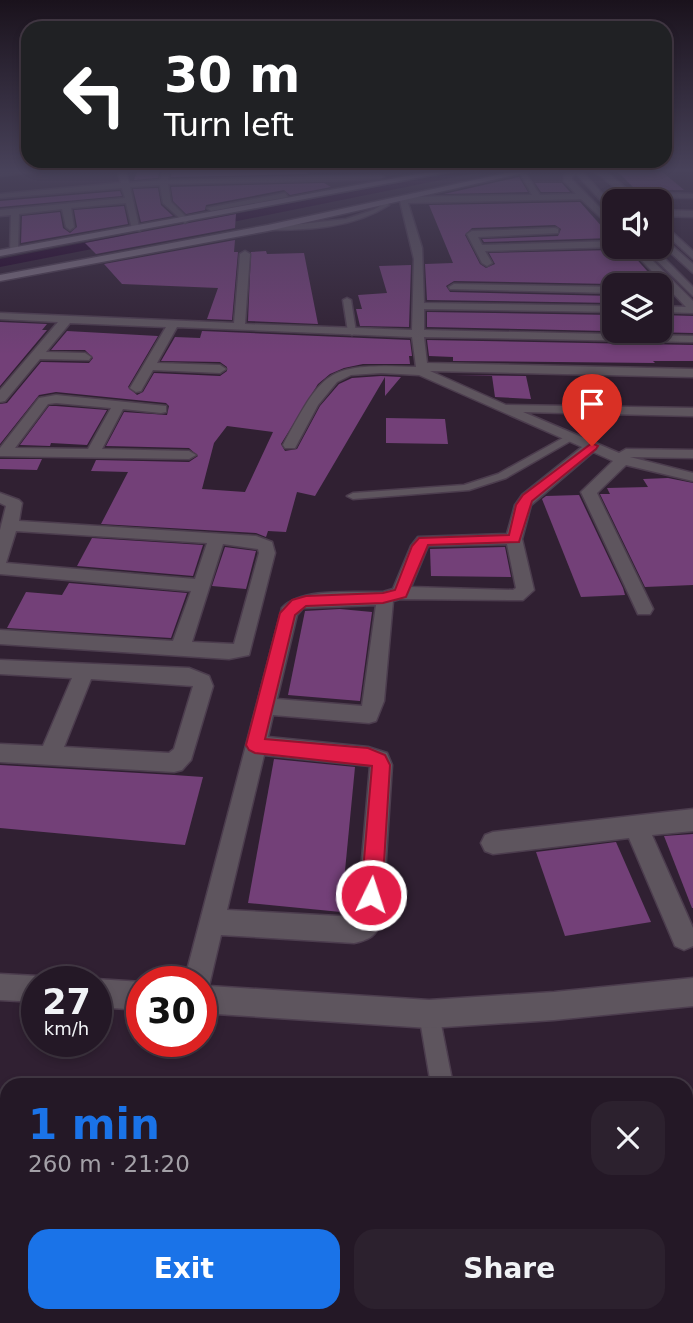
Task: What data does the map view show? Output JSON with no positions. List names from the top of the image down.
{
  "page": {
    "turn": ["30 m", "Turn left"],
    "speed": "27 km/h",
    "limit": "30",
    "heading": ["1 min", "260 m · 21:20"],
    "buttons": ["Exit", "Share"]
  }
}
